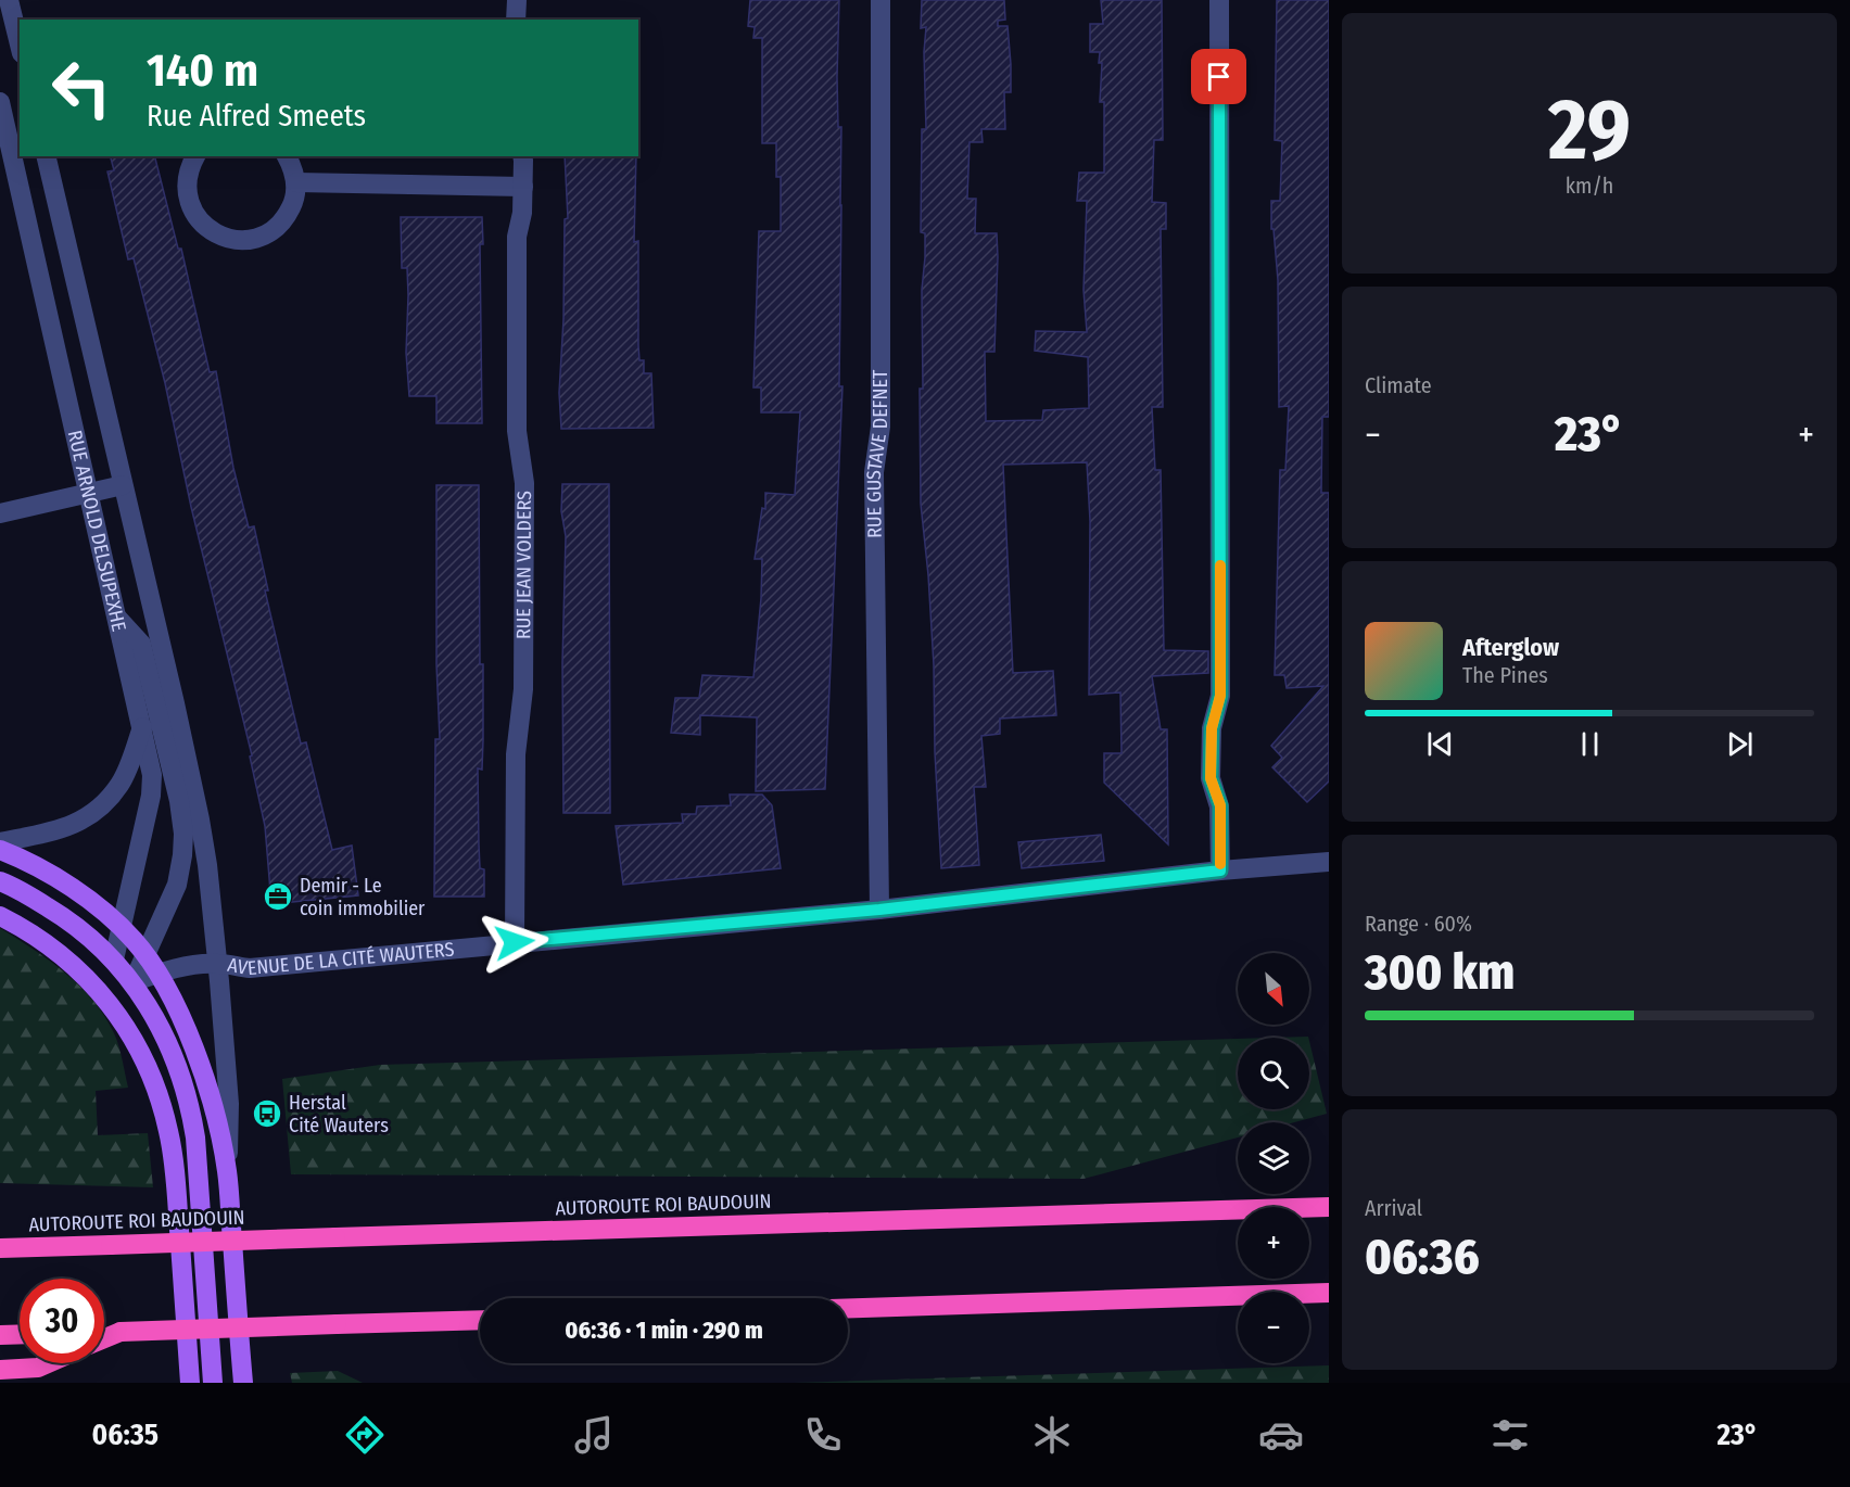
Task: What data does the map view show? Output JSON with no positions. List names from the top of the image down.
{
  "streets": {
    "highway": ["AUTOROUTE ROI BAUDOUIN"],
    "street": [
      "RUE GUSTAVE DEFNET",
      "RUE ARNOLD DELSUPEXHE",
      "RUE JEAN VOLDERS",
      "AVENUE DE LA CITÉ WAUTERS"
    ]
  },
  "crossings": [
    ["RUE GUSTAVE DEFNET", "AVENUE DE LA CITÉ WAUTERS"],
    ["RUE ARNOLD DELSUPEXHE", "AVENUE DE LA CITÉ WAUTERS"],
    ["RUE JEAN VOLDERS", "AVENUE DE LA CITÉ WAUTERS"]
  ],
  "places": {
    "office": ["Demir - Le coin immobilier"],
    "bus stop": ["Herstal Cité Wauters"]
  },
  "north": "bottom right",
  "page": {
    "tile": [
      ["29", "km/h"],
      "Climate",
      ["Range · 60%", "300 km"],
      ["Arrival", "06:36"]
    ],
    "turn": ["140 m", "Rue Alfred Smeets"],
    "heat": ["−", "23°", "+"],
    "song": ["Afterglow", "The Pines"],
    "map_buttons": ["+", "−"],
    "limit": "30",
    "trip": "06:36 · 1 min · 290 m",
    "tabs": ["06:35", "23°"]
  }
}
